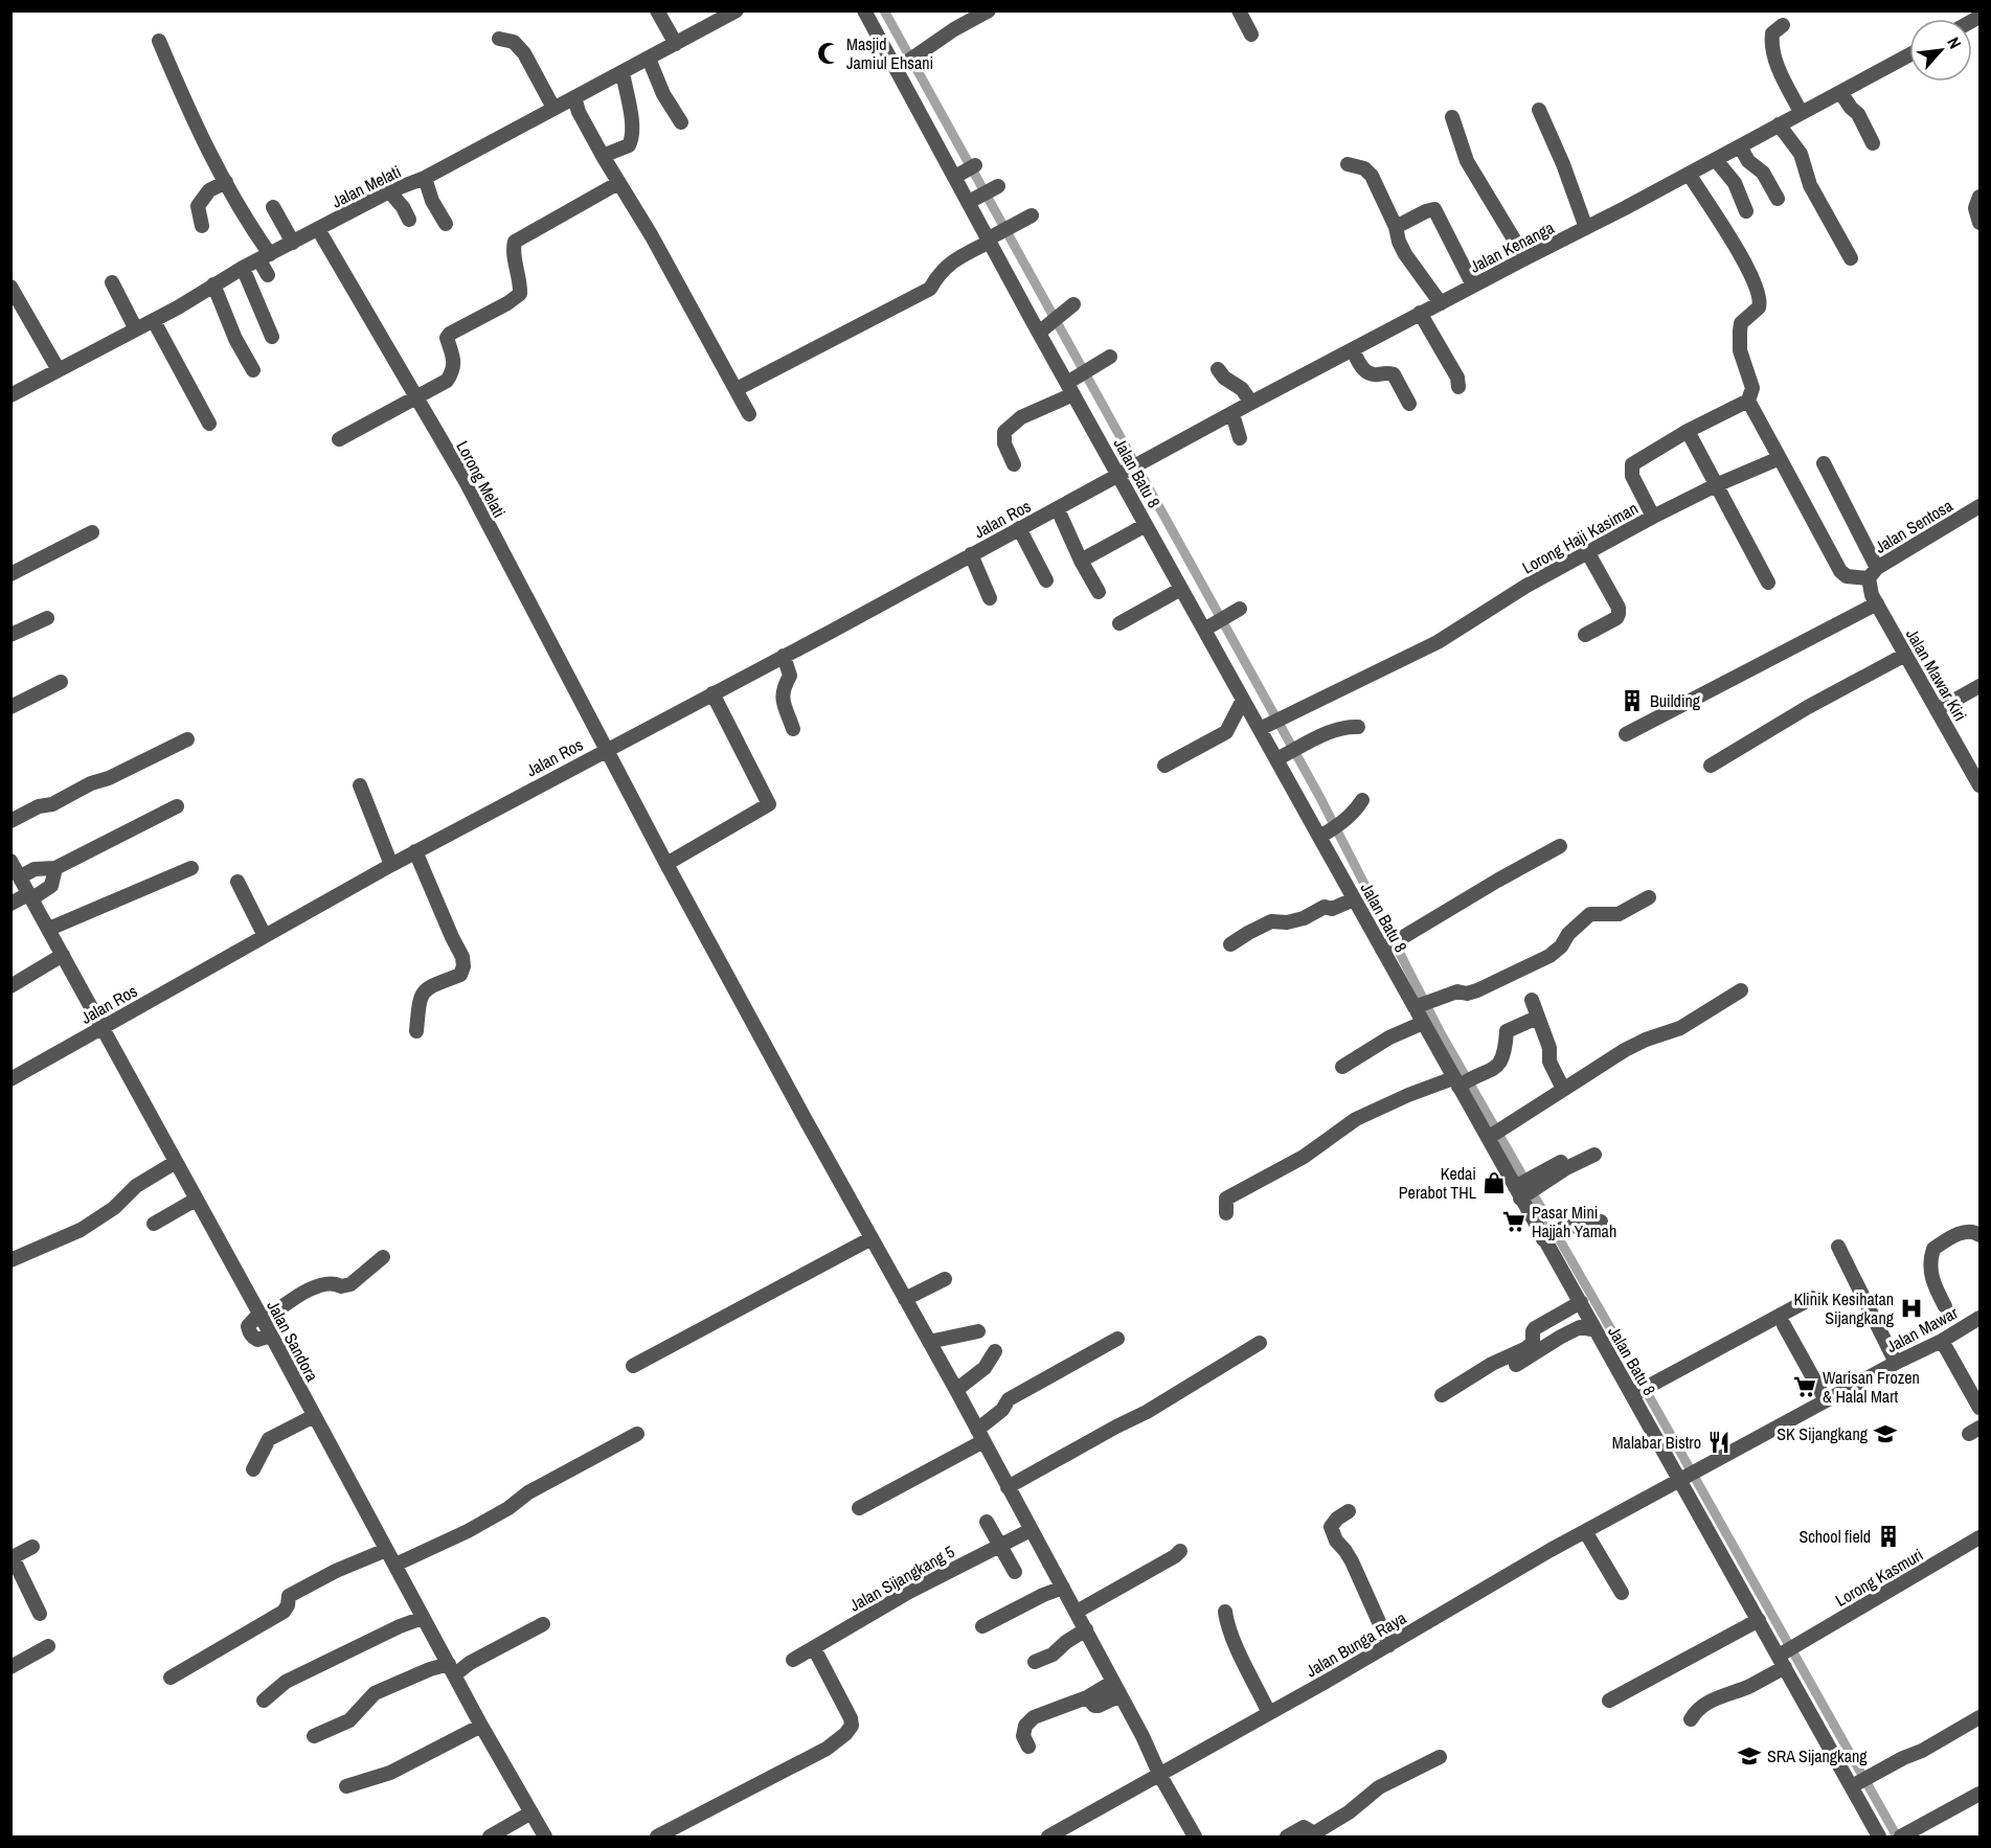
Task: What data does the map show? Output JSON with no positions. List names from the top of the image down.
{
  "streets": {
    "street": [
      "Jalan Melati",
      "Jalan Kenanga",
      "Jalan Batu 8",
      "Lorong Melati",
      "Jalan Ros",
      "Jalan Sentosa",
      "Lorong Haji Kasiman",
      "Jalan Mawar Kiri",
      "Jalan Mawar",
      "Jalan Sandora",
      "Lorong Kasmuri",
      "Jalan Sijangkang 5",
      "Jalan Bunga Raya"
    ]
  },
  "crossings": [
    ["Jalan Melati", "Lorong Melati"],
    ["Jalan Kenanga", "Jalan Batu 8"],
    ["Jalan Kenanga", "Jalan Ros"],
    ["Jalan Batu 8", "Jalan Ros"],
    ["Jalan Batu 8", "Lorong Haji Kasiman"],
    ["Jalan Batu 8", "Jalan Mawar"],
    ["Jalan Batu 8", "Lorong Kasmuri"],
    ["Jalan Batu 8", "Jalan Bunga Raya"],
    ["Lorong Melati", "Jalan Ros"],
    ["Lorong Melati", "Jalan Sijangkang 5"],
    ["Lorong Melati", "Jalan Bunga Raya"],
    ["Jalan Ros", "Jalan Sandora"],
    ["Jalan Sentosa", "Jalan Mawar Kiri"],
    ["Jalan Mawar", "Jalan Bunga Raya"]
  ],
  "places": {
    "mosque": ["Masjid Jamiul Ehsani"],
    "building": ["Building", "School field"],
    "shop": ["Kedai Perabot THL"],
    "supermarket": ["Pasar Mini Hajjah Yamah", "Warisan Frozen & Halal Mart"],
    "hospital": ["Klinik Kesihatan Sijangkang"],
    "school or university": ["SK Sijangkang", "SRA Sijangkang"],
    "restaurant": ["Malabar Bistro"]
  },
  "north": "top right"
}
